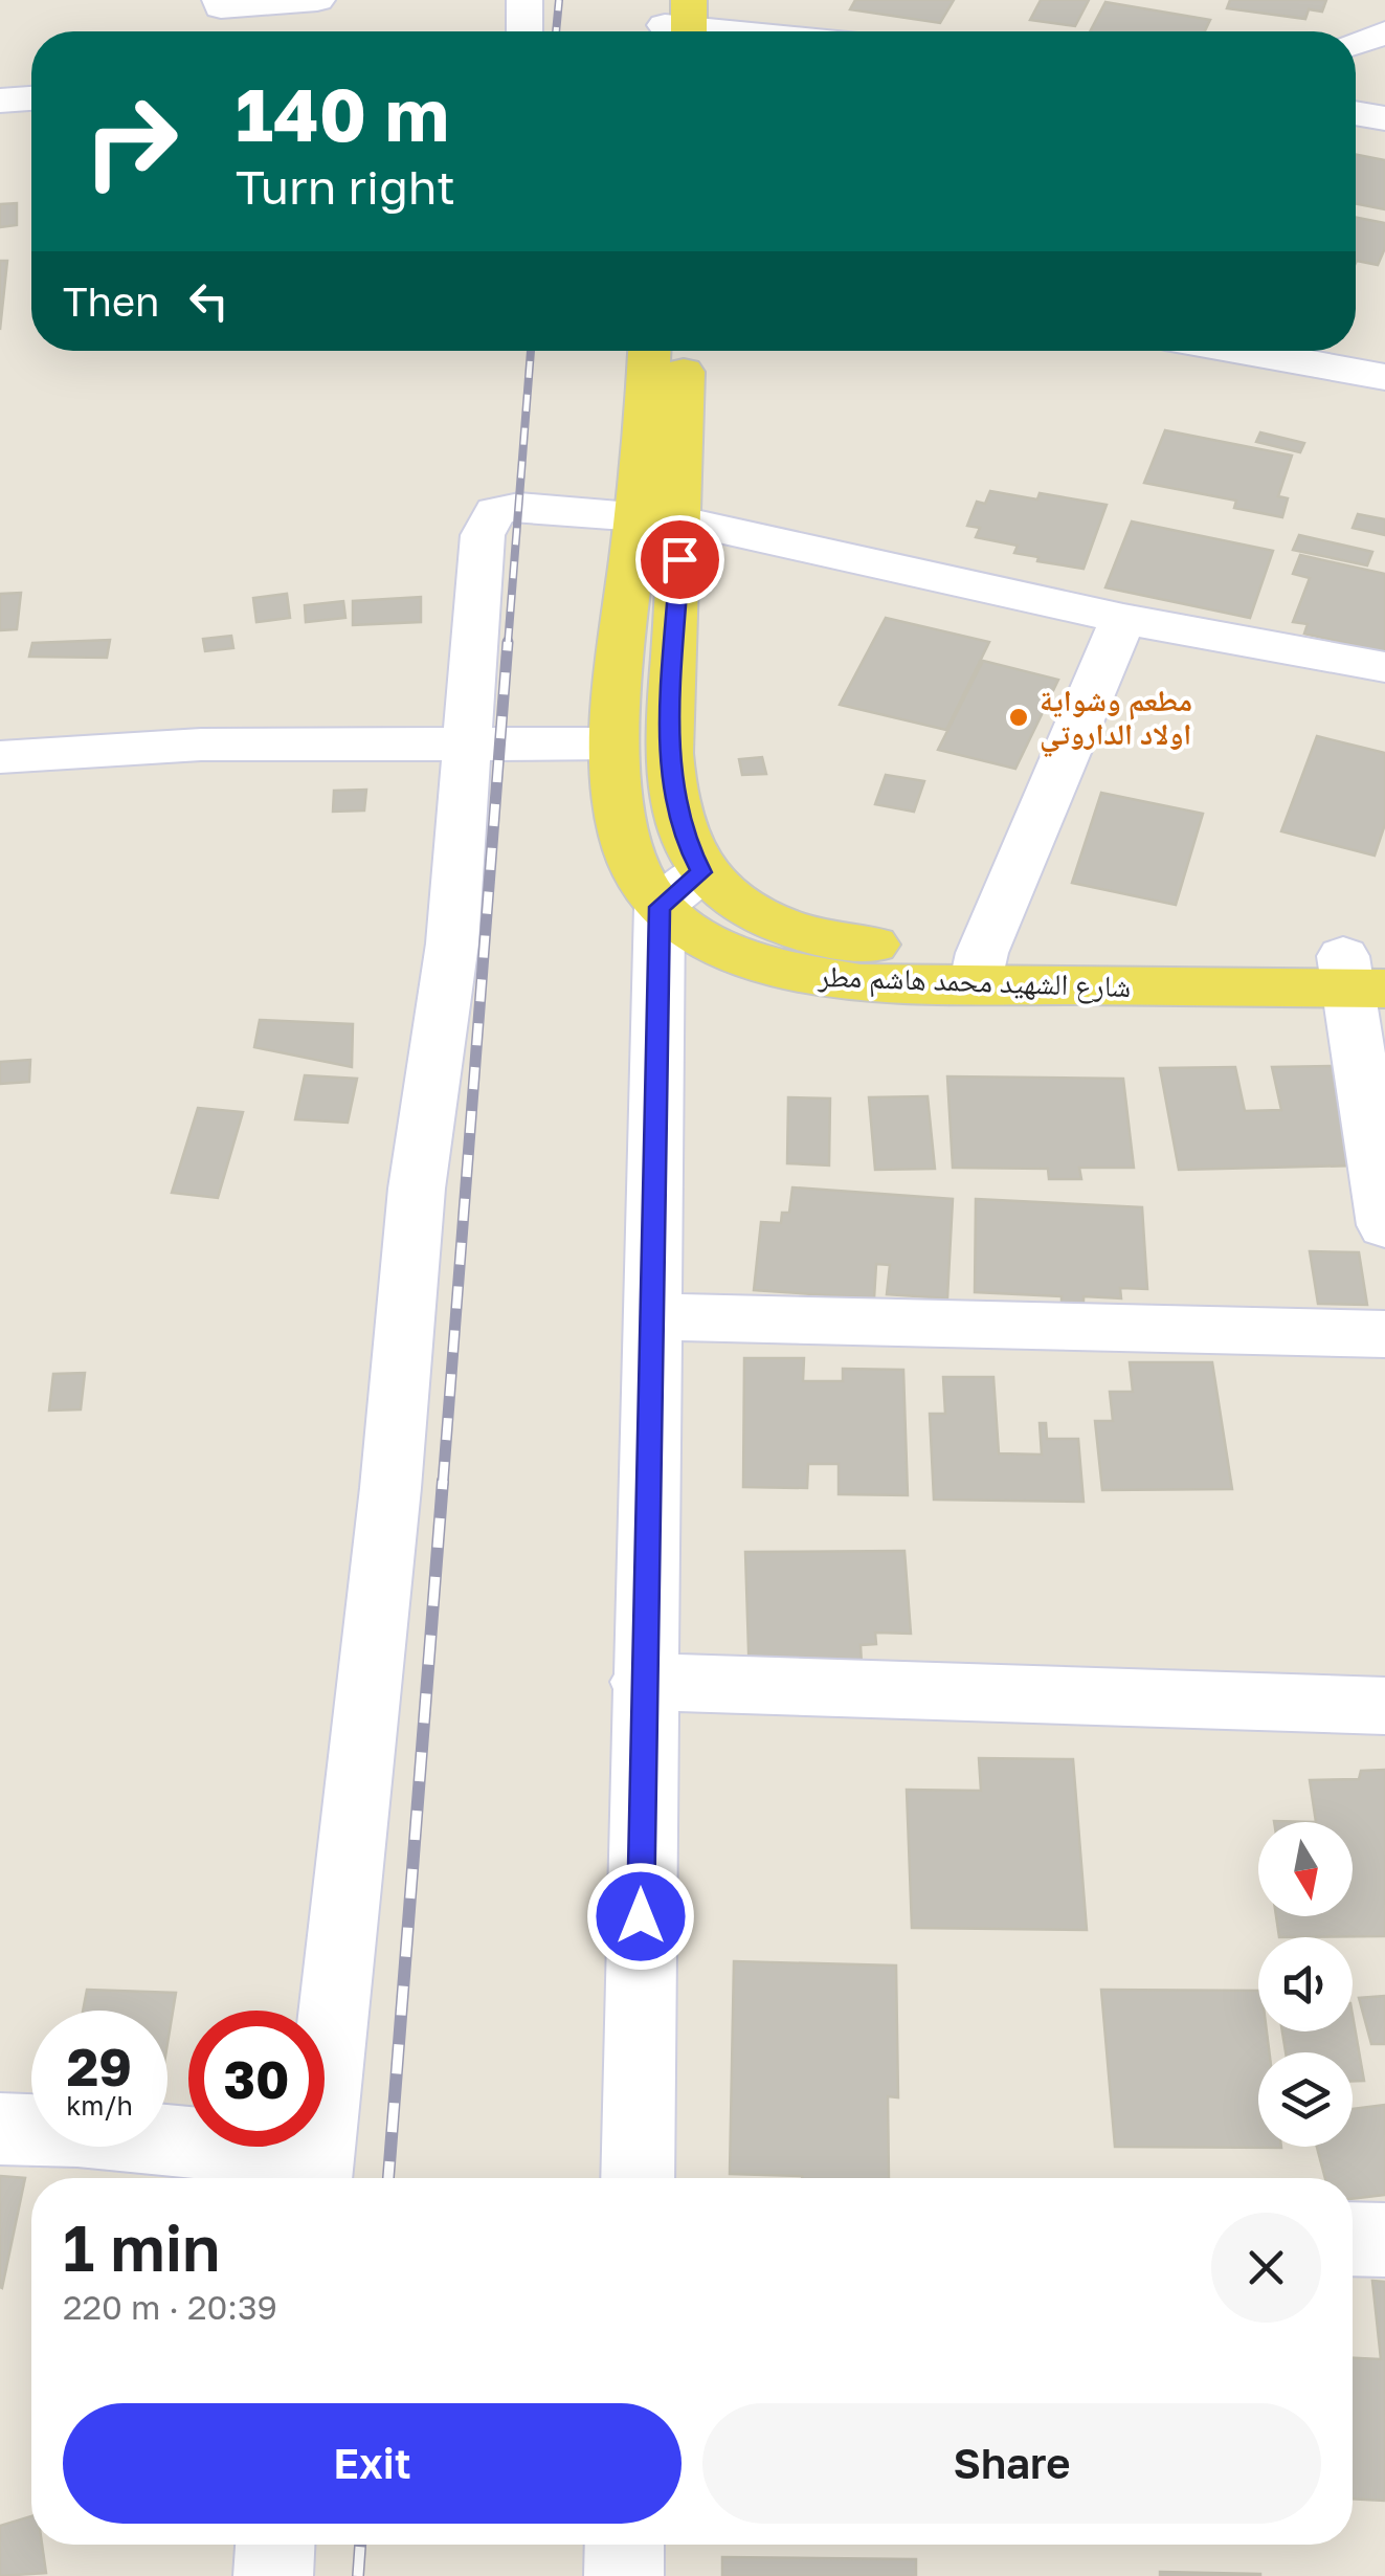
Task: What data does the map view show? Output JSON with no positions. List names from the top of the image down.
{
  "streets": {
    "main road": ["شارع الشهيد محمد هاشم مطر"]
  },
  "places": ["مطعم وشواية اولاد الداروتي"],
  "north": "bottom",
  "page": {
    "turn": ["140 m", "Turn right"],
    "then": "Then",
    "speed": "29 km/h",
    "limit": "30",
    "heading": ["1 min", "220 m · 20:39"],
    "buttons": ["Exit", "Share"]
  }
}
